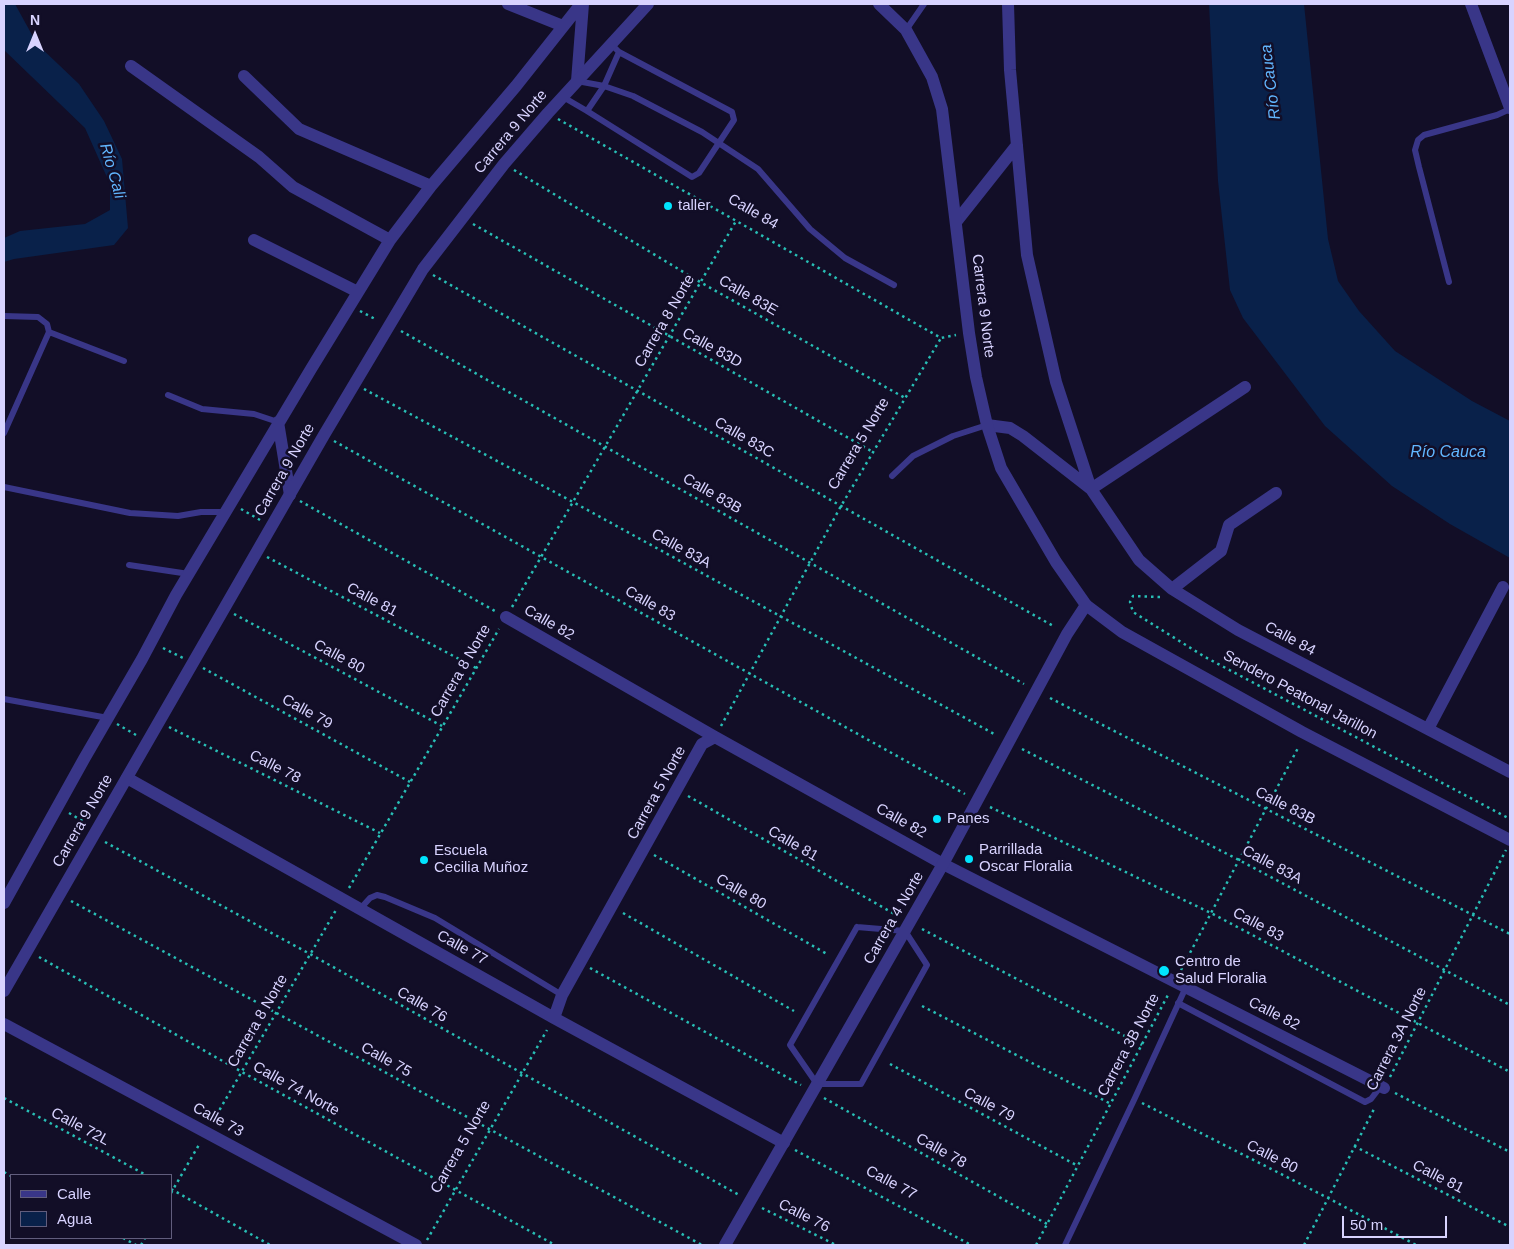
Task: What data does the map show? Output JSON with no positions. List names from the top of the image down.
{
  "streets": {
    "street": [
      "Carrera 9 Norte",
      "Calle 84",
      "Carrera 5 Norte",
      "Calle 82",
      "Carrera 4 Norte",
      "Calle 77",
      "Calle 73"
    ],
    "path": [
      "Calle 83E",
      "Carrera 8 Norte",
      "Calle 83D",
      "Calle 83C",
      "Calle 83B",
      "Calle 83A",
      "Calle 81",
      "Calle 83",
      "Calle 80",
      "Sendero Peatonal Jarillon",
      "Calle 79",
      "Calle 78",
      "Calle 76",
      "Carrera 3A Norte",
      "Carrera 3B Norte",
      "Calle 75",
      "Calle 74 Norte",
      "Calle 72L"
    ]
  },
  "crossings": [
    ["Carrera 9 Norte", "Calle 84"],
    ["Carrera 9 Norte", "Calle 83E"],
    ["Carrera 9 Norte", "Calle 83D"],
    ["Carrera 9 Norte", "Calle 83C"],
    ["Carrera 9 Norte", "Calle 83B"],
    ["Carrera 9 Norte", "Calle 83A"],
    ["Carrera 9 Norte", "Calle 81"],
    ["Carrera 9 Norte", "Calle 83"],
    ["Carrera 9 Norte", "Calle 82"],
    ["Carrera 9 Norte", "Calle 80"],
    ["Carrera 9 Norte", "Calle 79"],
    ["Carrera 9 Norte", "Calle 78"],
    ["Carrera 9 Norte", "Carrera 4 Norte"],
    ["Carrera 9 Norte", "Calle 77"],
    ["Carrera 9 Norte", "Calle 76"],
    ["Carrera 9 Norte", "Calle 75"],
    ["Carrera 9 Norte", "Calle 74 Norte"],
    ["Calle 84", "Carrera 8 Norte"],
    ["Calle 84", "Carrera 5 Norte"],
    ["Calle 84", "Sendero Peatonal Jarillon"],
    ["Calle 83E", "Carrera 8 Norte"],
    ["Calle 83E", "Carrera 5 Norte"],
    ["Carrera 8 Norte", "Calle 83D"],
    ["Carrera 8 Norte", "Calle 83C"],
    ["Carrera 8 Norte", "Calle 83B"],
    ["Carrera 8 Norte", "Calle 83A"],
    ["Carrera 8 Norte", "Calle 81"],
    ["Carrera 8 Norte", "Calle 83"],
    ["Carrera 8 Norte", "Calle 82"],
    ["Carrera 8 Norte", "Calle 80"],
    ["Carrera 8 Norte", "Calle 79"],
    ["Carrera 8 Norte", "Calle 78"],
    ["Carrera 8 Norte", "Calle 77"],
    ["Carrera 8 Norte", "Calle 76"],
    ["Carrera 8 Norte", "Calle 75"],
    ["Carrera 8 Norte", "Calle 74 Norte"],
    ["Carrera 8 Norte", "Calle 73"],
    ["Calle 83D", "Carrera 5 Norte"],
    ["Calle 83C", "Carrera 5 Norte"],
    ["Carrera 5 Norte", "Calle 83B"],
    ["Carrera 5 Norte", "Calle 83A"],
    ["Carrera 5 Norte", "Calle 81"],
    ["Carrera 5 Norte", "Calle 83"],
    ["Carrera 5 Norte", "Calle 82"],
    ["Carrera 5 Norte", "Calle 80"],
    ["Carrera 5 Norte", "Calle 77"],
    ["Carrera 5 Norte", "Calle 76"],
    ["Carrera 5 Norte", "Calle 75"],
    ["Carrera 5 Norte", "Calle 74 Norte"],
    ["Calle 83B", "Carrera 3A Norte"],
    ["Calle 83B", "Carrera 3B Norte"],
    ["Calle 83A", "Carrera 3A Norte"],
    ["Calle 83A", "Carrera 3B Norte"],
    ["Calle 81", "Carrera 3A Norte"],
    ["Calle 83", "Carrera 3A Norte"],
    ["Calle 83", "Carrera 3B Norte"],
    ["Calle 82", "Carrera 4 Norte"],
    ["Calle 82", "Carrera 3A Norte"],
    ["Calle 82", "Carrera 3B Norte"],
    ["Calle 80", "Carrera 3A Norte"],
    ["Calle 79", "Carrera 3B Norte"],
    ["Calle 78", "Carrera 3B Norte"],
    ["Carrera 4 Norte", "Calle 77"]
  ],
  "water": ["Río Cauca", "Río Cali"],
  "places": [
    "taller",
    "Panes",
    "Parrillada Oscar Floralia",
    "Escuela Cecilia Muñoz",
    "Centro de Salud Floralia"
  ],
  "legend": ["Calle", "Agua"],
  "scale_bar": "50 m",
  "north": "top"
}
